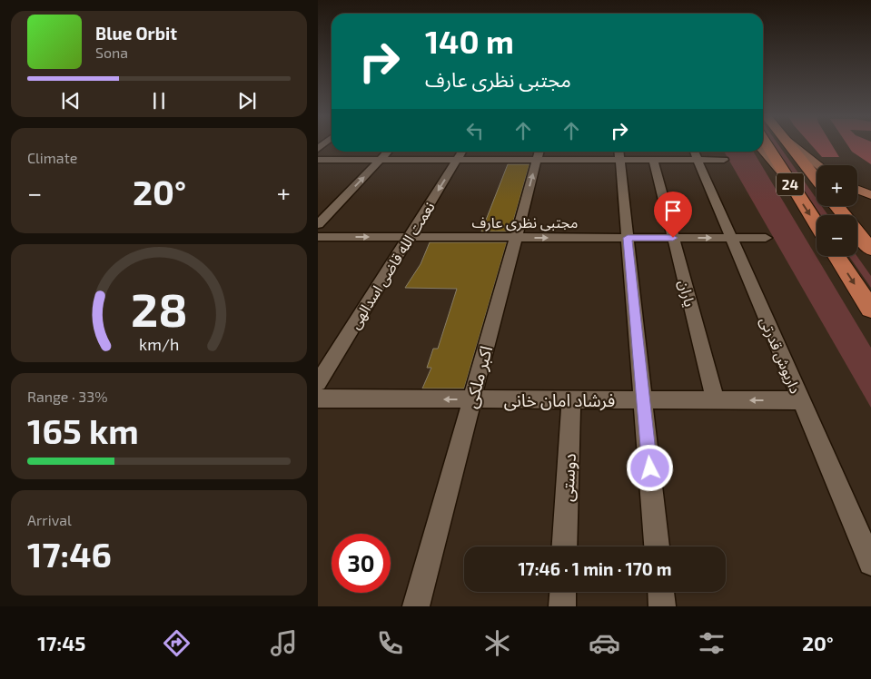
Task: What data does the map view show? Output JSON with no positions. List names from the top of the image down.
{
  "streets": {
    "highway": ["24"],
    "street": [
      "مجتبی نظری عارف",
      "نعمت الله قاضی اسدالهی",
      "یاران",
      "داریوش قدرتی",
      "اکبر ملکی",
      "فرشاد امان خانی",
      "دوستی"
    ]
  },
  "crossings": [
    ["مجتبی نظری عارف", "نعمت الله قاضی اسدالهی"],
    ["مجتبی نظری عارف", "یاران"],
    ["مجتبی نظری عارف", "داریوش قدرتی"],
    ["مجتبی نظری عارف", "اکبر ملکی"],
    ["یاران", "فرشاد امان خانی"],
    ["داریوش قدرتی", "فرشاد امان خانی"],
    ["اکبر ملکی", "فرشاد امان خانی"],
    ["فرشاد امان خانی", "دوستی"]
  ],
  "one_way": ["فرشاد امان خانی"],
  "page": {
    "turn": ["140 m", "مجتبی نظری عارف"],
    "song": ["Blue Orbit", "Sona"],
    "tile": [
      "Climate",
      ["Range · 33%", "165 km"],
      ["Arrival", "17:46"]
    ],
    "map_buttons": ["+", "−"],
    "heat": ["−", "20°", "+"],
    "limit": "30",
    "trip": "17:46 · 1 min · 170 m",
    "tabs": ["17:45", "20°"],
    "gauge": ["28", "km/h"]
  }
}
